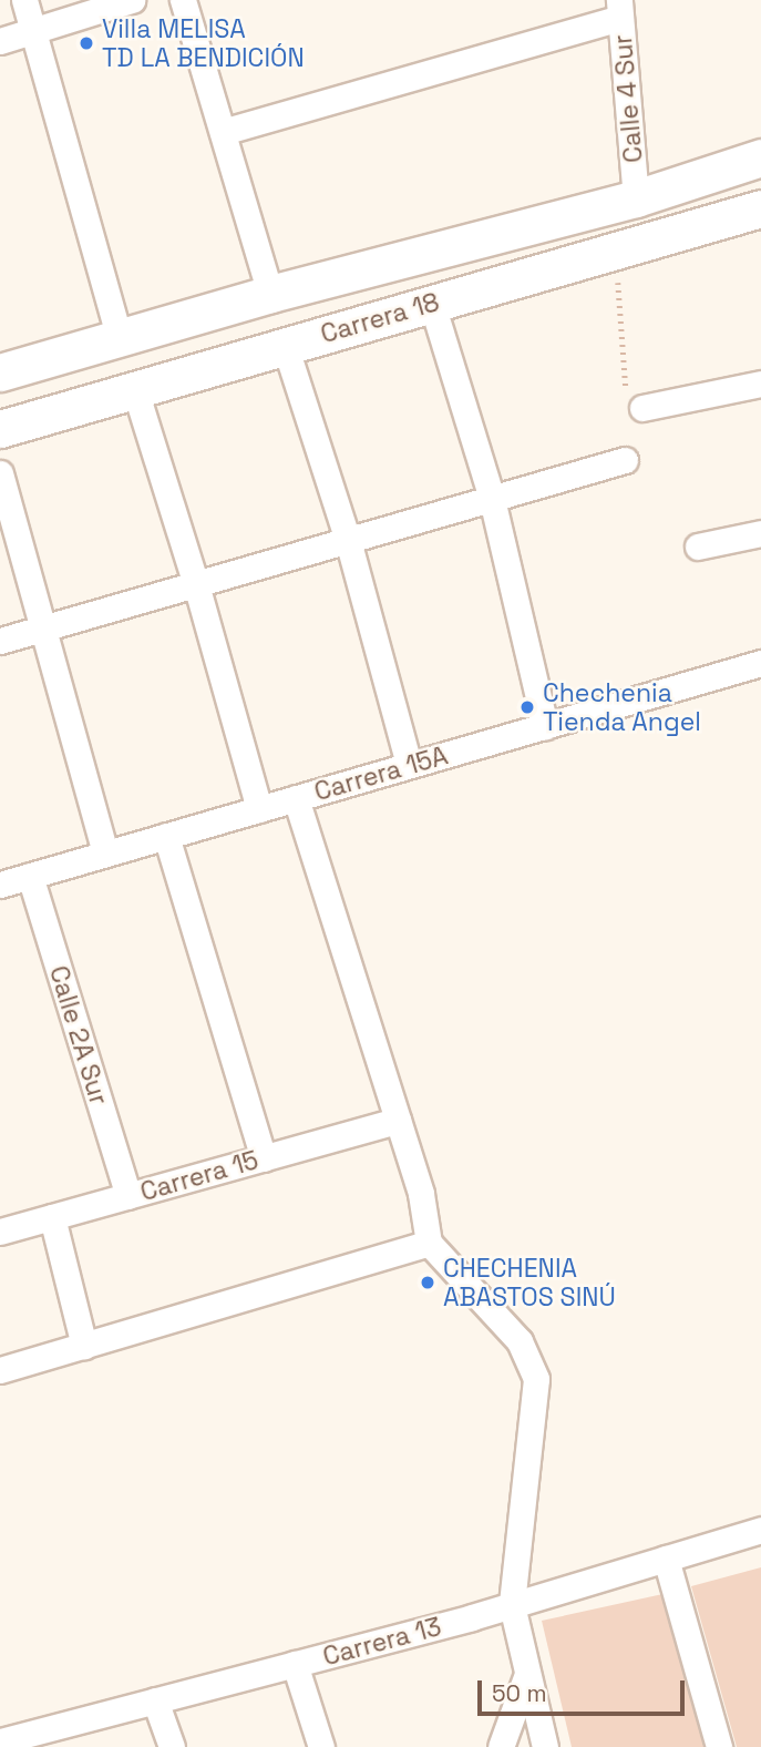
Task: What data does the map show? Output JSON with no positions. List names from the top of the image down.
{
  "streets": {
    "street": [
      "Calle 4 Sur",
      "Carrera 18",
      "Carrera 15A",
      "Calle 2A Sur",
      "Carrera 15",
      "Carrera 13"
    ]
  },
  "crossings": [
    ["Calle 4 Sur", "Carrera 18"],
    ["Carrera 15A", "Calle 2A Sur"],
    ["Calle 2A Sur", "Carrera 15"]
  ],
  "places": ["Villa MELISA TD LA BENDICIÓN", "Chechenia Tienda Angel", "CHECHENIA ABASTOS SINÚ"],
  "scale_bar": "50 m"
}
